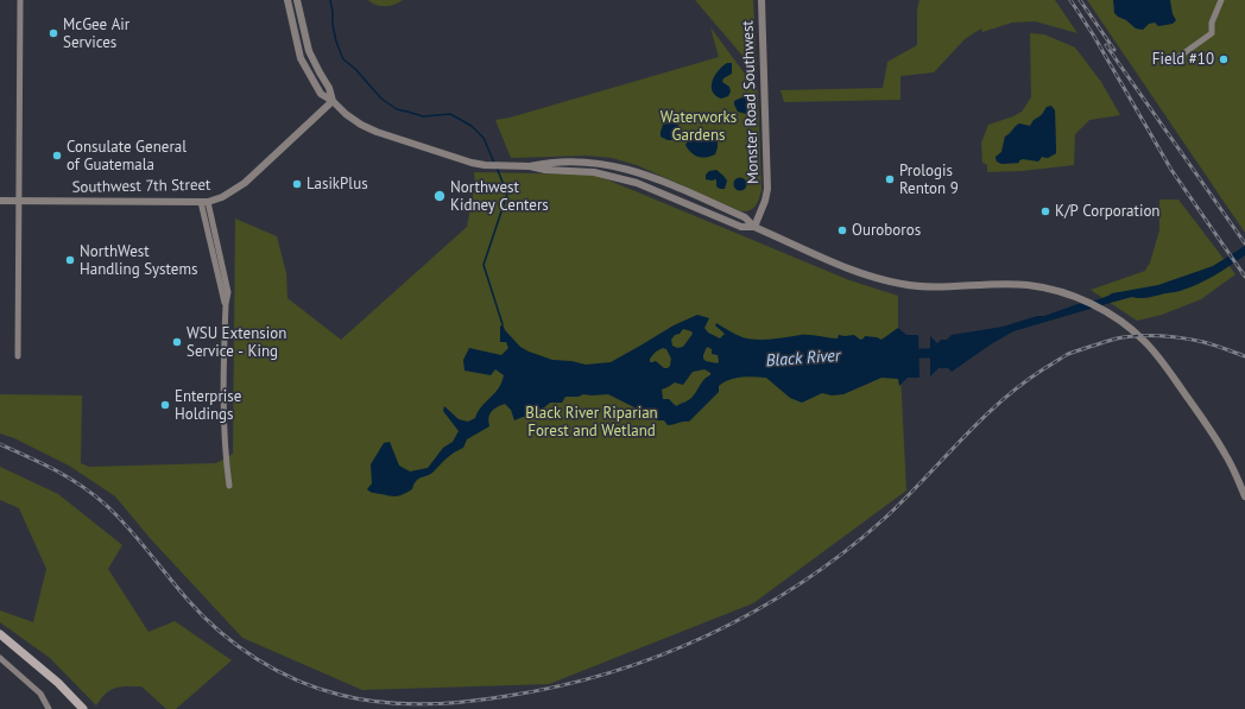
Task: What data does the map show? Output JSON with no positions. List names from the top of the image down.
{
  "streets": {
    "street": ["Monster Road Southwest", "Southwest 7th Street"]
  },
  "water": ["Black River"],
  "parks": ["Waterworks Gardens", "Black River Riparian Forest and Wetland"],
  "places": [
    "McGee Air Services",
    "Field #10",
    "Consulate General of Guatemala",
    "Prologis Renton 9",
    "LasikPlus",
    "Northwest Kidney Centers",
    "K/P Corporation",
    "Ouroboros",
    "NorthWest Handling Systems",
    "WSU Extension Service - King",
    "Enterprise Holdings"
  ]
}
